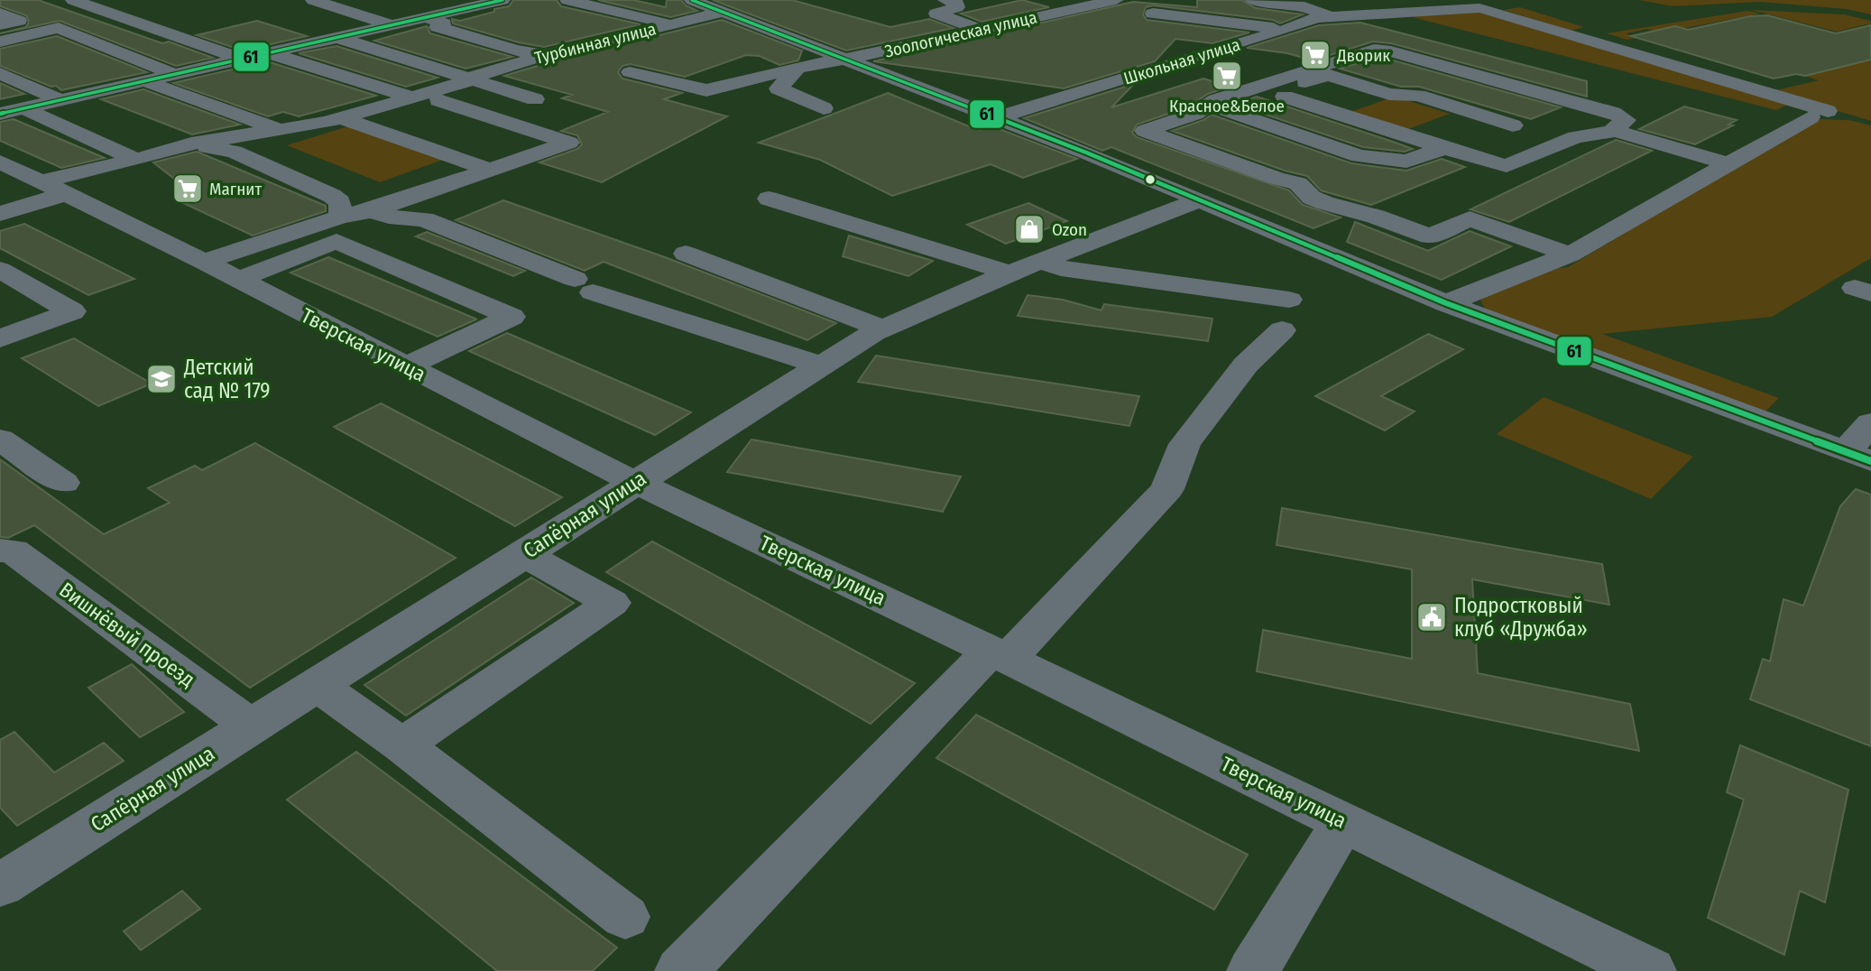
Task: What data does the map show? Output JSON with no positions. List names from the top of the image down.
{
  "streets": {
    "street": [
      "Зоологическая улица",
      "Турбинная улица",
      "Школьная улица",
      "Тверская улица",
      "Сапёрная улица",
      "Вишнёвый проезд"
    ]
  },
  "crossings": [
    ["Турбинная улица", "Тверская улица"],
    ["Тверская улица", "Сапёрная улица"],
    ["Сапёрная улица", "Вишнёвый проезд"]
  ],
  "places": {
    "supermarket": ["Дворик", "Красное&Белое", "Магнит"],
    "shop": ["Ozon"],
    "school or university": ["Детский сад № 179"],
    "public building": ["Подростковый клуб «Дружба»"]
  },
  "lines": ["transit line 61"]
}
